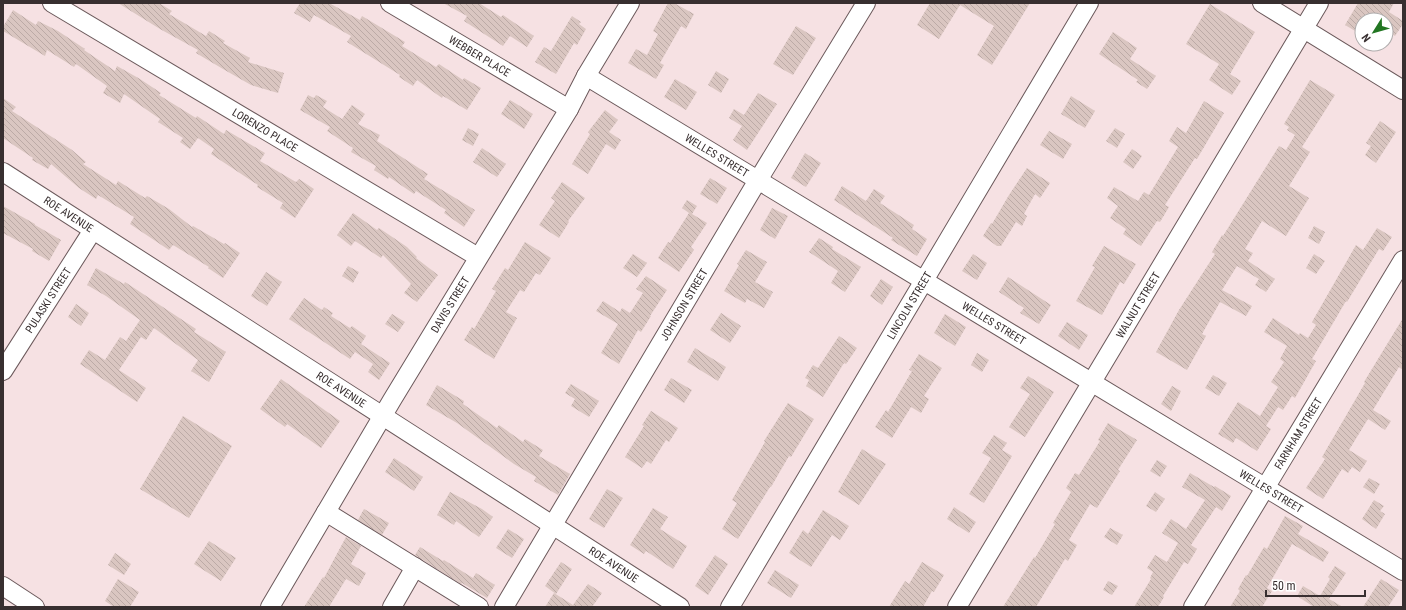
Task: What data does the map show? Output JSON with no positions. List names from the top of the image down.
{
  "streets": {
    "street": [
      "WEBBER PLACE",
      "LORENZO PLACE",
      "WELLES STREET",
      "ROE AVENUE",
      "PULASKI STREET",
      "DAVIS STREET",
      "JOHNSON STREET",
      "LINCOLN STREET",
      "WALNUT STREET",
      "FARNHAM STREET"
    ]
  },
  "crossings": [
    ["WEBBER PLACE", "DAVIS STREET"],
    ["LORENZO PLACE", "DAVIS STREET"],
    ["WELLES STREET", "DAVIS STREET"],
    ["WELLES STREET", "JOHNSON STREET"],
    ["WELLES STREET", "LINCOLN STREET"],
    ["WELLES STREET", "WALNUT STREET"],
    ["WELLES STREET", "FARNHAM STREET"],
    ["ROE AVENUE", "PULASKI STREET"],
    ["ROE AVENUE", "DAVIS STREET"],
    ["ROE AVENUE", "JOHNSON STREET"]
  ],
  "scale_bar": "50 m",
  "north": "bottom left"
}
